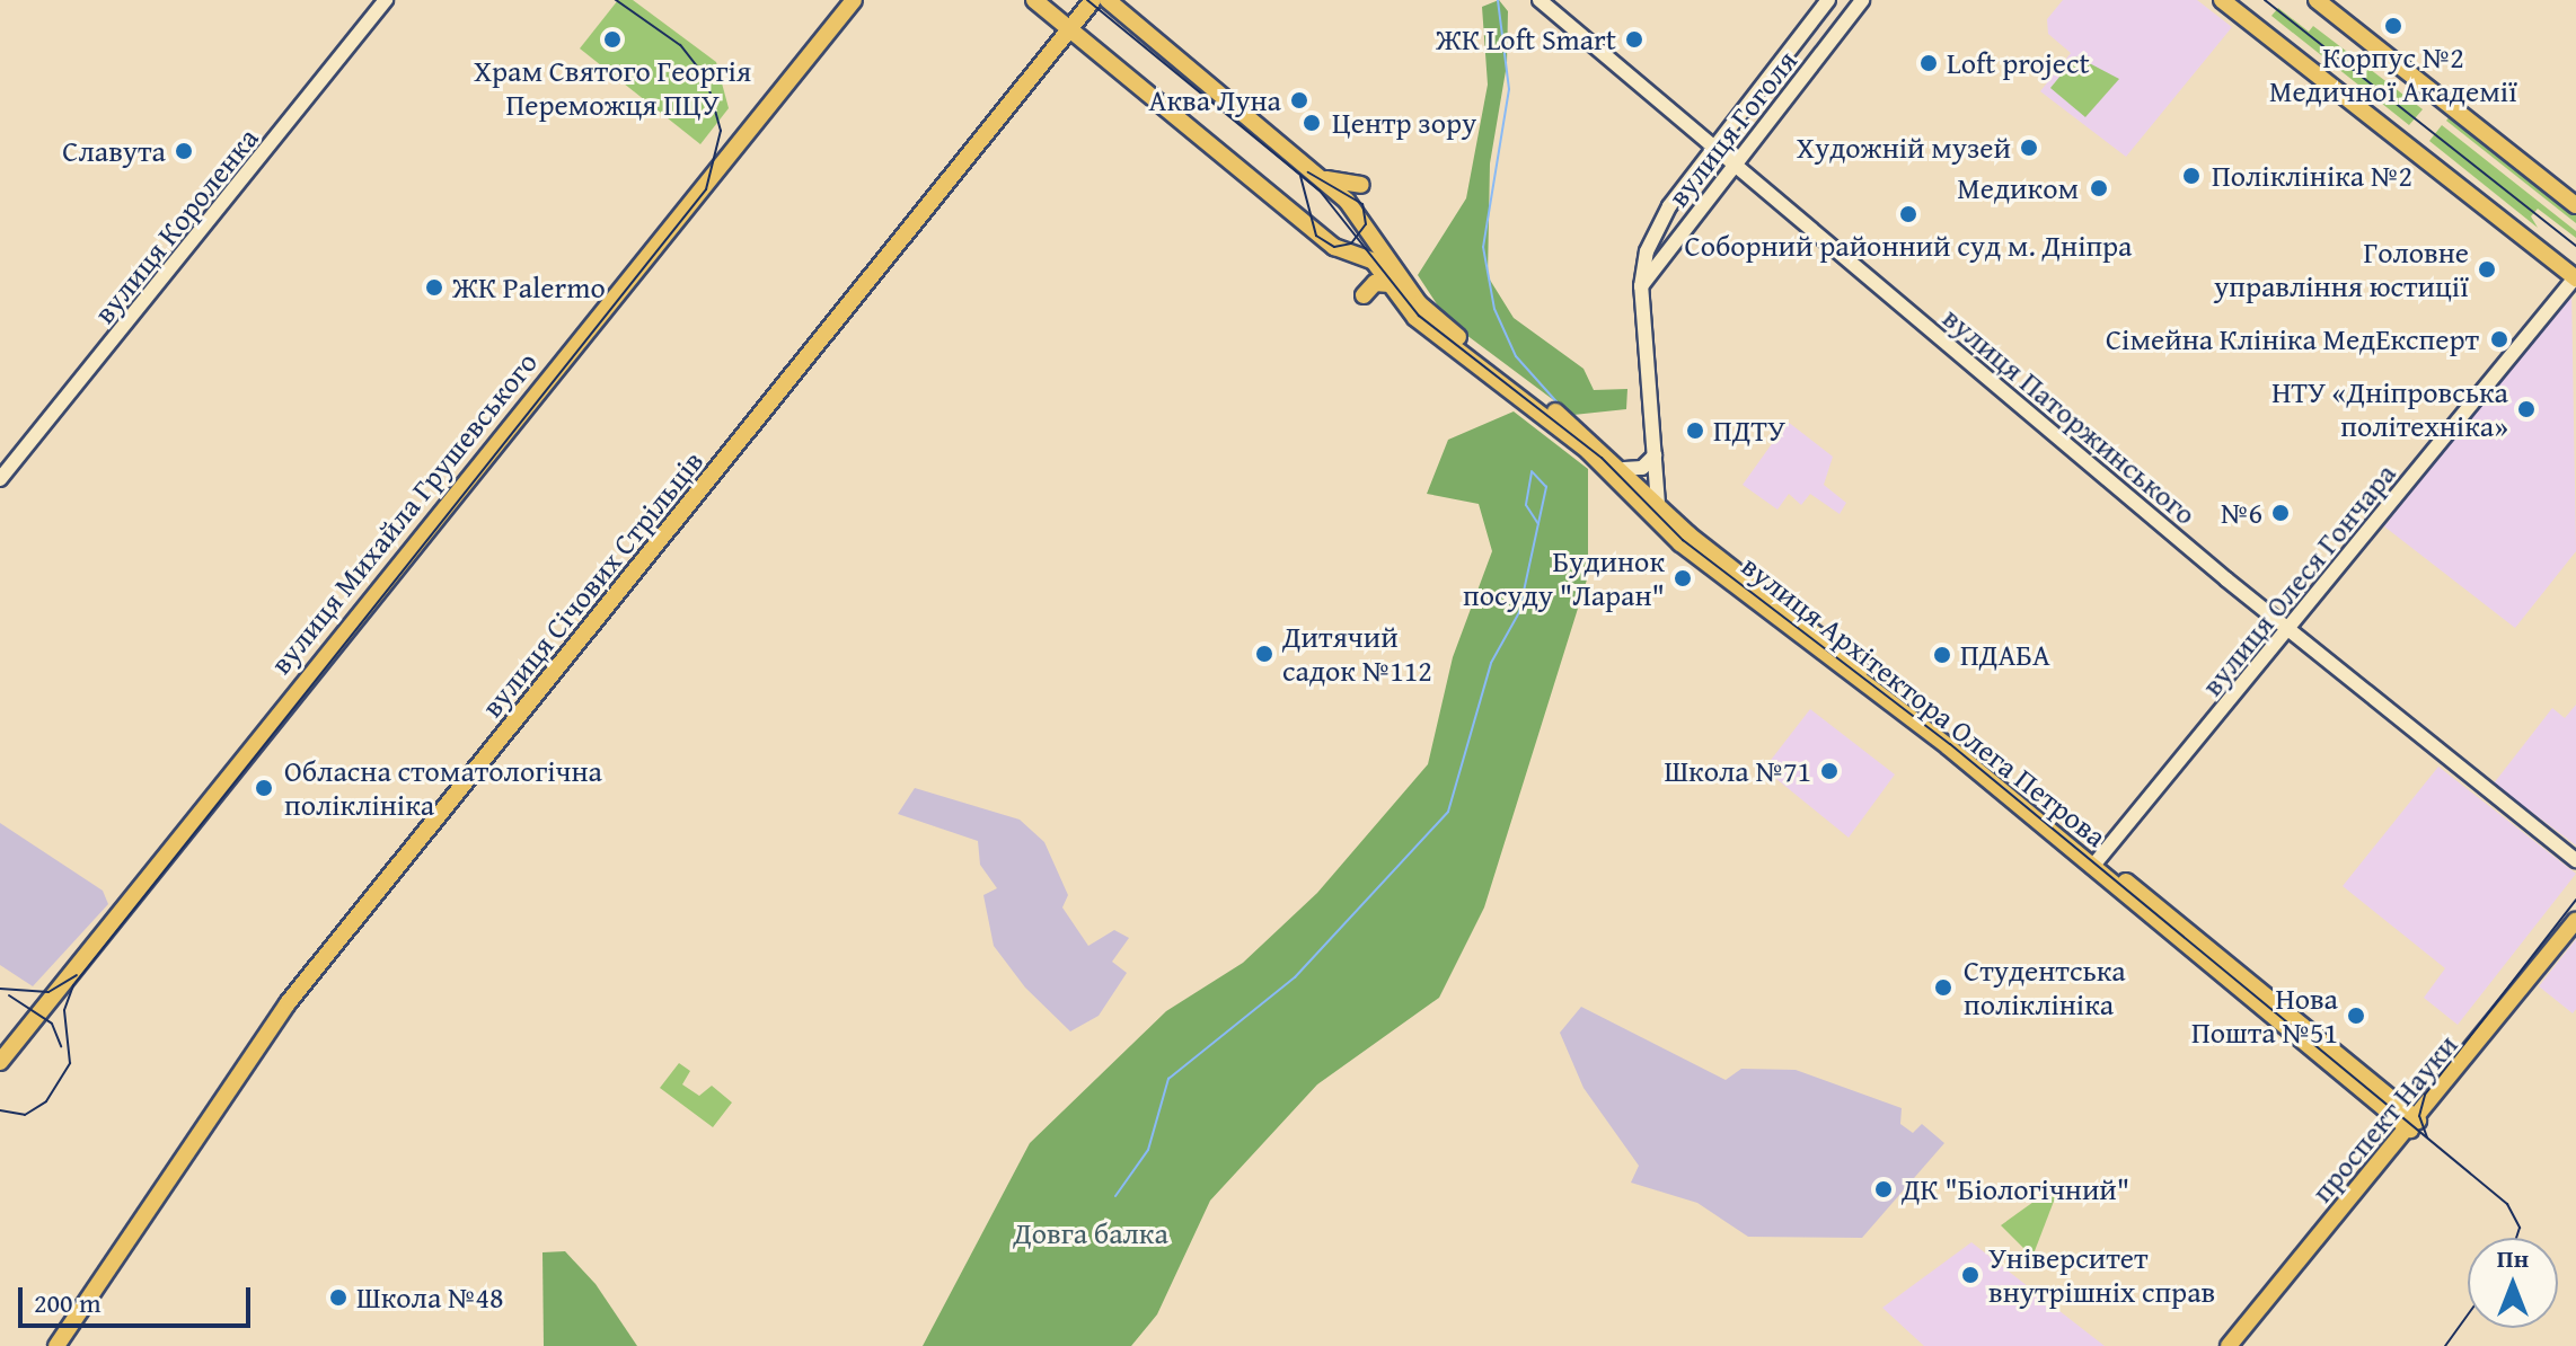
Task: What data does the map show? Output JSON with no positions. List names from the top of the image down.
{
  "streets": {
    "main road": [
      "вулиця Михайла Грушевського",
      "вулиця Січових Стрільців",
      "вулиця Архітектора Олега Петрова",
      "проспект Науки"
    ],
    "street": [
      "вулиця Гоголя",
      "вулиця Короленка",
      "вулиця Паторжинського",
      "вулиця Олеся Гончара"
    ]
  },
  "crossings": [
    ["вулиця Гоголя", "вулиця Паторжинського"],
    ["вулиця Гоголя", "вулиця Архітектора Олега Петрова"],
    ["вулиця Паторжинського", "вулиця Олеся Гончара"],
    ["вулиця Олеся Гончара", "вулиця Архітектора Олега Петрова"],
    ["вулиця Архітектора Олега Петрова", "проспект Науки"]
  ],
  "parks": ["Довга балка"],
  "places": [
    "Корпус №2 Медичної Академії",
    "Храм Святого Георгія Переможця ПЦУ",
    "ЖК Loft Smart",
    "Loft project",
    "Аква Луна",
    "Центр зору",
    "Художній музей",
    "Славута",
    "Поліклініка №2",
    "Медиком",
    "Соборний районний суд м. Дніпра",
    "Головне управління юстиції",
    "ЖК Palermo",
    "Сімейна Клініка МедЕксперт",
    "НТУ «Дніпровська політехніка»",
    "ПДТУ",
    "№6",
    "Будинок посуду \"Ларан\"",
    "Дитячий садок №112",
    "ПДАБА",
    "Школа №71",
    "Обласна стоматологічна поліклініка",
    "Студентська поліклініка",
    "Нова Пошта №51",
    "ДК \"Біологічний\"",
    "Університет внутрішніх справ",
    "Школа №48"
  ],
  "scale_bar": "200 m",
  "north": "top"
}
